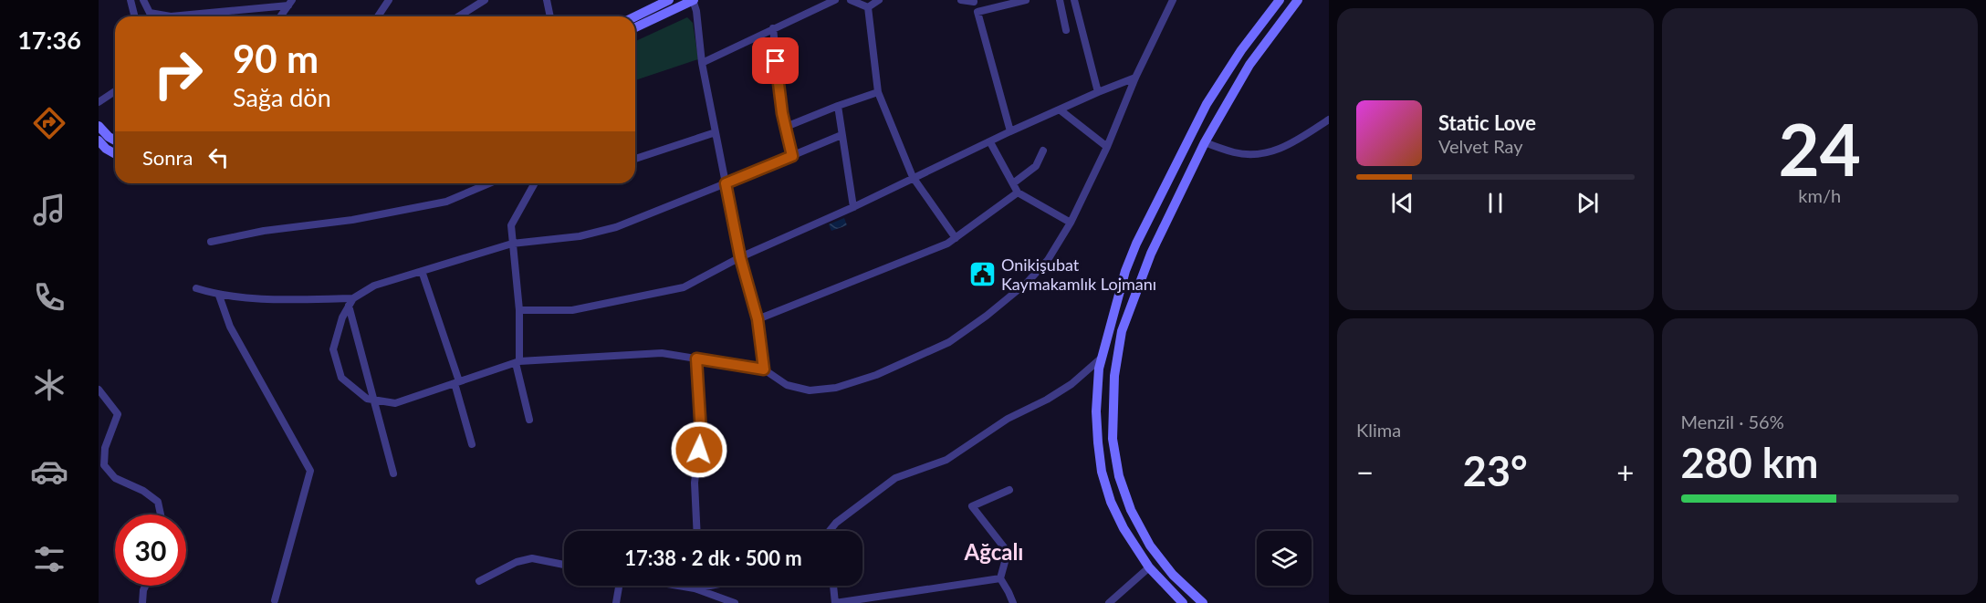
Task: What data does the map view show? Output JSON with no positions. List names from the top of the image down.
{
  "districts": ["Ağcalı"],
  "places": {
    "public building": ["Onikişubat Kaymakamlık Lojmanı"]
  },
  "page": {
    "tabs": "17:36",
    "tile": [
      ["24", "km/h"],
      "Klima",
      ["Menzil · 56%", "280 km"]
    ],
    "turn": ["90 m", "Sağa dön"],
    "song": ["Static Love", "Velvet Ray"],
    "then": "Sonra",
    "heat": ["−", "23°", "+"],
    "limit": "30",
    "trip": "17:38 · 2 dk · 500 m"
  }
}
